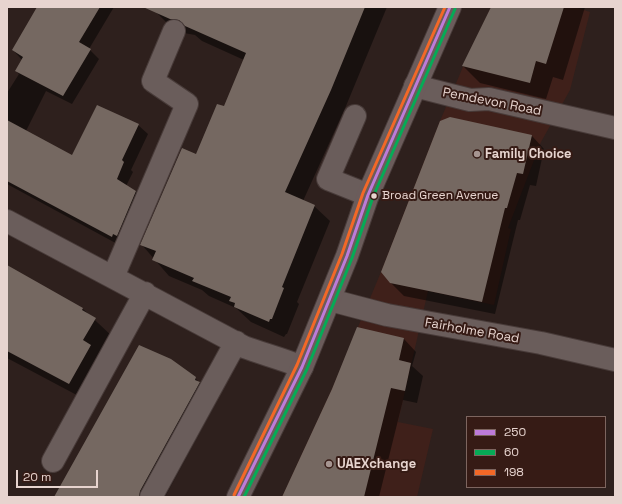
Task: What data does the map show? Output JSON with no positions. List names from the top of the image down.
{
  "streets": {
    "street": ["Pemdevon Road", "Fairholme Road"]
  },
  "places": ["Family Choice", "Broad Green Avenue", "UAEXchange"],
  "lines": ["transit line 250", "transit line 198", "transit line 60"],
  "legend": ["250", "60", "198"],
  "scale_bar": "20 m"
}
